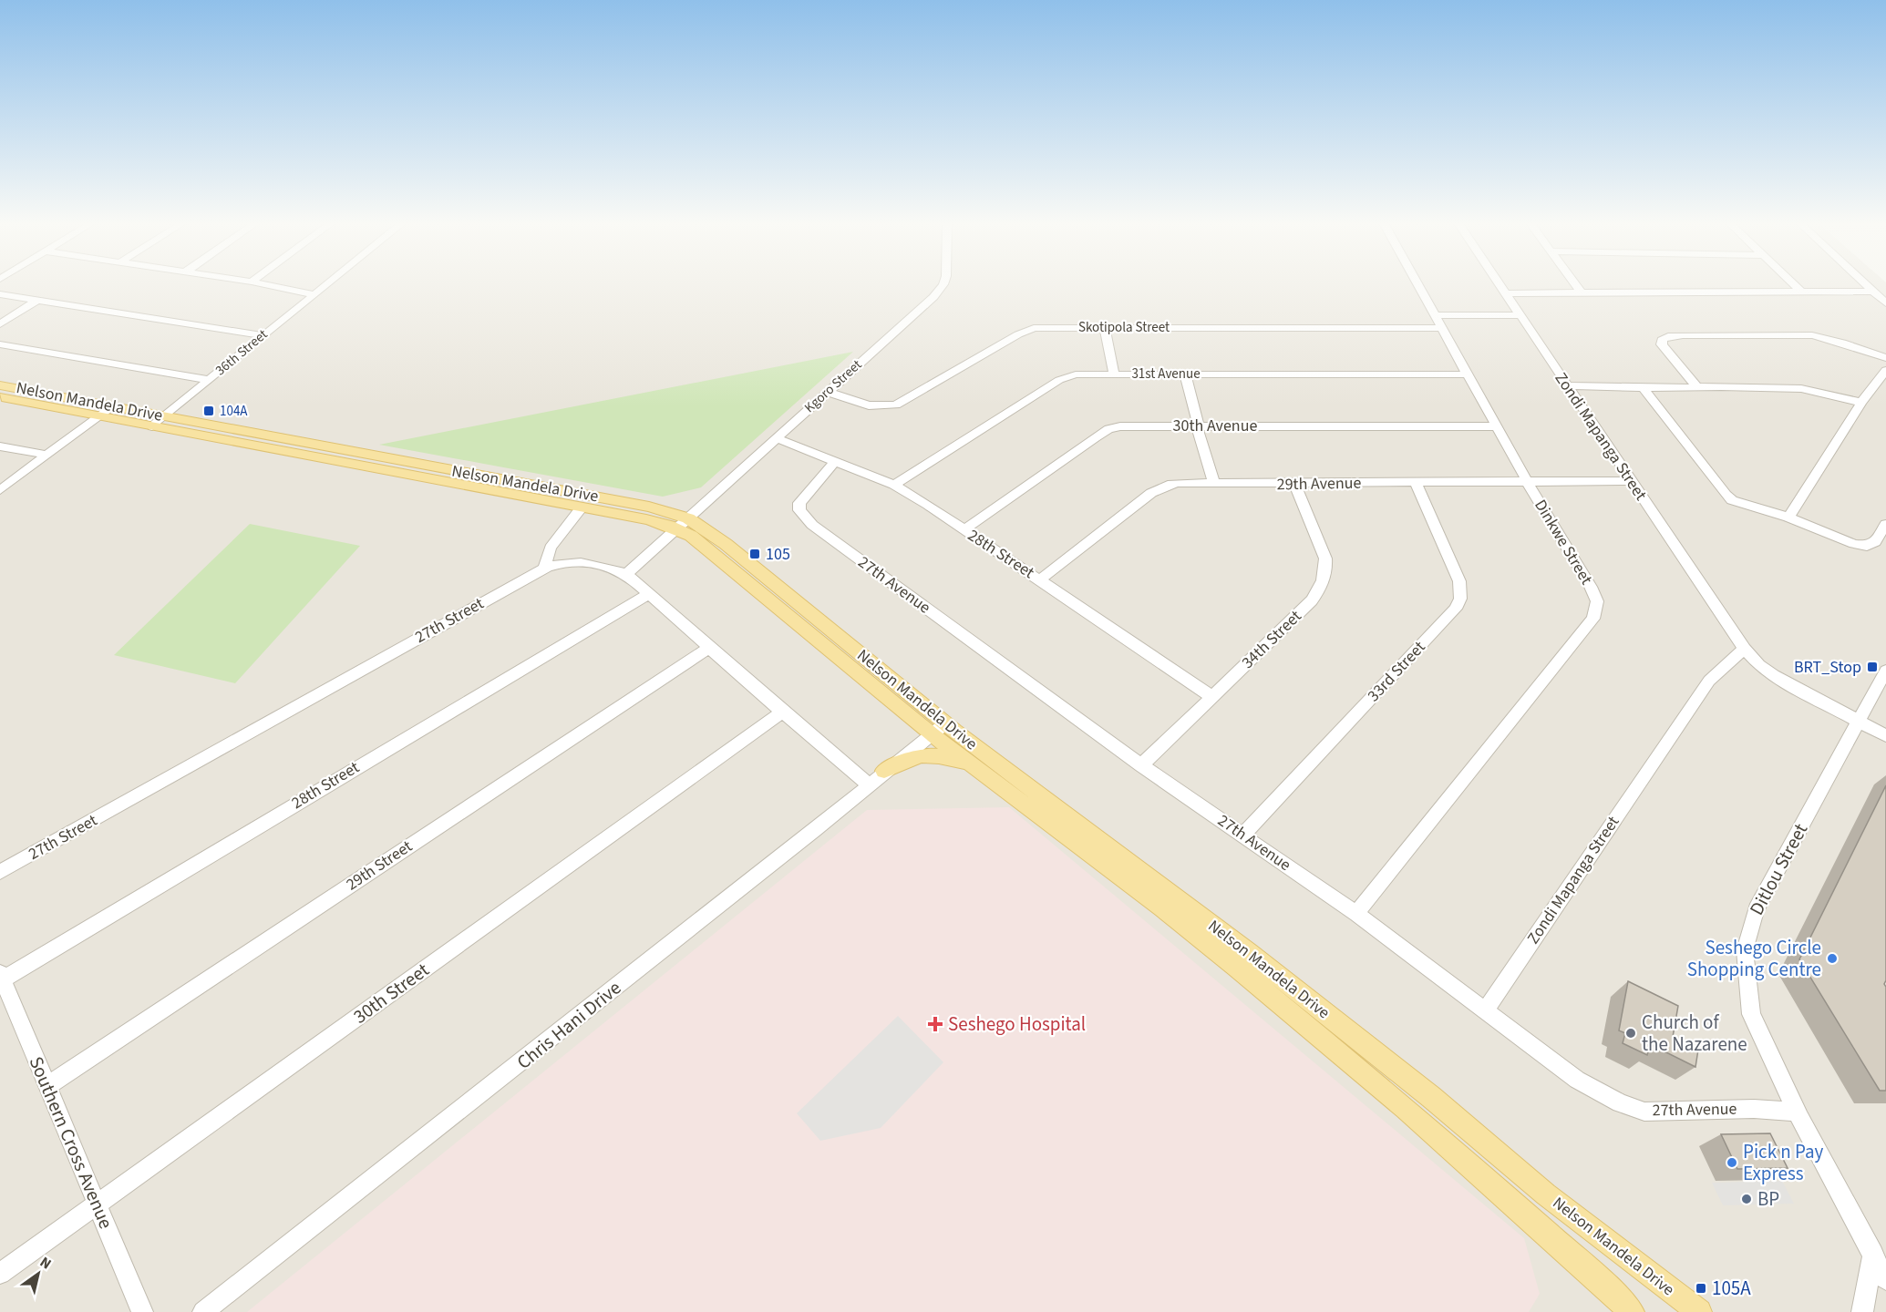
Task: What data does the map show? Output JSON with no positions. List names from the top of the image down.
{
  "streets": {
    "main road": ["Nelson Mandela Drive"],
    "street": [
      "Skotipola Street",
      "36th Street",
      "31st Avenue",
      "Kgoro Street",
      "30th Avenue",
      "Zondi Mapanga Street",
      "29th Avenue",
      "Dinkwe Street",
      "28th Street",
      "27th Avenue",
      "27th Street",
      "34th Street",
      "33rd Street",
      "29th Street",
      "Ditlou Street",
      "30th Street",
      "Chris Hani Drive",
      "Southern Cross Avenue"
    ]
  },
  "crossings": [
    ["Skotipola Street", "Kgoro Street"],
    ["Skotipola Street", "Dinkwe Street"],
    ["36th Street", "Nelson Mandela Drive"],
    ["31st Avenue", "Dinkwe Street"],
    ["31st Avenue", "28th Street"],
    ["Kgoro Street", "Nelson Mandela Drive"],
    ["Kgoro Street", "28th Street"],
    ["Kgoro Street", "27th Street"],
    ["Nelson Mandela Drive", "Chris Hani Drive"],
    ["30th Avenue", "Dinkwe Street"],
    ["30th Avenue", "28th Street"],
    ["Zondi Mapanga Street", "29th Avenue"],
    ["Zondi Mapanga Street", "27th Avenue"],
    ["Zondi Mapanga Street", "Ditlou Street"],
    ["29th Avenue", "Dinkwe Street"],
    ["29th Avenue", "28th Street"],
    ["29th Avenue", "34th Street"],
    ["29th Avenue", "33rd Street"],
    ["Dinkwe Street", "27th Avenue"],
    ["28th Street", "27th Avenue"],
    ["28th Street", "27th Street"],
    ["28th Street", "34th Street"],
    ["28th Street", "Southern Cross Avenue"],
    ["27th Avenue", "34th Street"],
    ["27th Avenue", "33rd Street"],
    ["27th Avenue", "Ditlou Street"],
    ["27th Street", "29th Street"],
    ["27th Street", "30th Street"],
    ["27th Street", "Chris Hani Drive"],
    ["29th Street", "Southern Cross Avenue"],
    ["30th Street", "Southern Cross Avenue"]
  ],
  "places": {
    "transit": [
      "104A",
      "105",
      "BRT_Stop",
      "105A"
    ],
    "other": [
      "Seshego Circle Shopping Centre",
      "Church of the Nazarene",
      "Pick n Pay Express",
      "BP"
    ],
    "health": ["Seshego Hospital"]
  },
  "north": "top right"
}
